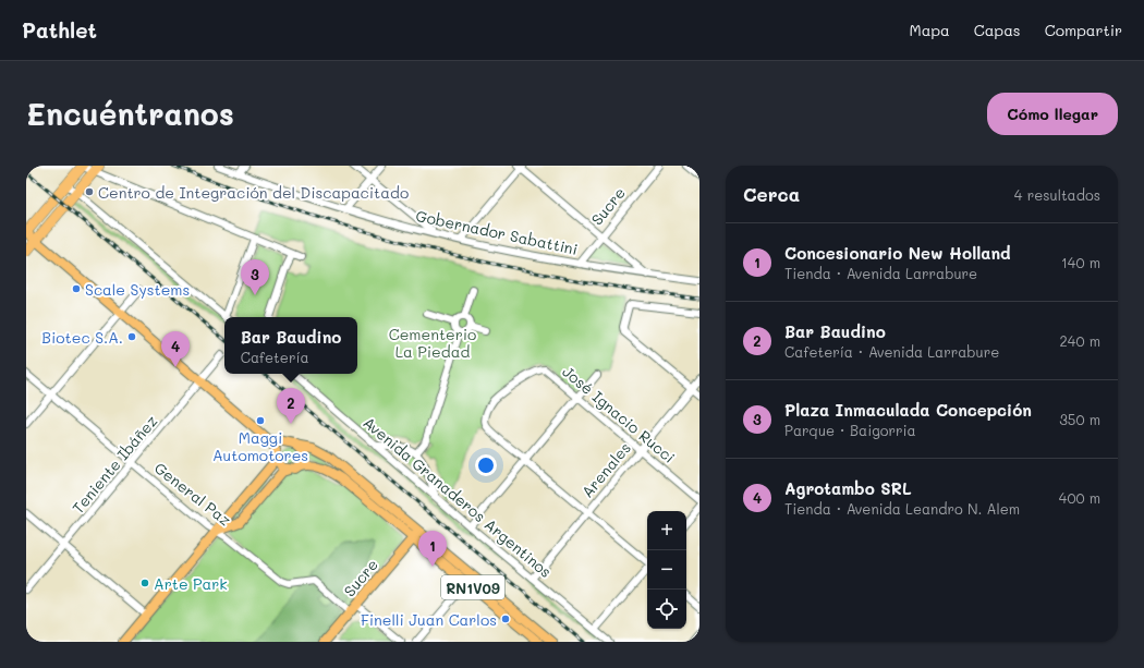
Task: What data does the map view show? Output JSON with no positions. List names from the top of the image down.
{
  "streets": {
    "main road": ["Sucre", "RN1V09"],
    "street": [
      "Gobernador Sabattini",
      "José Ignacio Rucci",
      "Teniente Ibáñez",
      "Arenales",
      "General Paz",
      "Avenida Granaderos Argentinos"
    ]
  },
  "crossings": [
    ["Sucre", "Gobernador Sabattini"],
    ["Sucre", "General Paz"],
    ["Sucre", "RN1V09"],
    ["José Ignacio Rucci", "Arenales"],
    ["Teniente Ibáñez", "General Paz"],
    ["Teniente Ibáñez", "RN1V09"],
    ["Arenales", "Avenida Granaderos Argentinos"]
  ],
  "parks": ["Cementerio La Piedad"],
  "places": [
    "Centro de Integración del Discapacitado",
    "Scale Systems",
    "Biotec S.A.",
    "Maggi Automotores",
    "Arte Park",
    "Finelli Juan Carlos"
  ],
  "page": {
    "header": "Pathlet",
    "nav": ["Mapa", "Capas", "Compartir"],
    "buttons": "Cómo llegar",
    "title": "Encuéntranos",
    "heading": ["Cerca", "4 resultados"],
    "list": [
      {
        "mark": "1",
        "name": "Concesionario New Holland",
        "note": "Tienda · Avenida Larrabure",
        "value": "140 m"
      },
      {
        "mark": "2",
        "name": "Bar Baudino",
        "note": "Cafetería · Avenida Larrabure",
        "value": "240 m"
      },
      {
        "mark": "3",
        "name": "Plaza Inmaculada Concepción",
        "note": "Parque · Baigorria",
        "value": "350 m"
      },
      {
        "mark": "4",
        "name": "Agrotambo SRL",
        "note": "Tienda · Avenida Leandro N. Alem",
        "value": "400 m"
      }
    ],
    "pins": [
      "3",
      "4",
      "2",
      "1"
    ],
    "popup": ["Bar Baudino", "Cafetería"],
    "map_buttons": ["+", "−"]
  }
}
